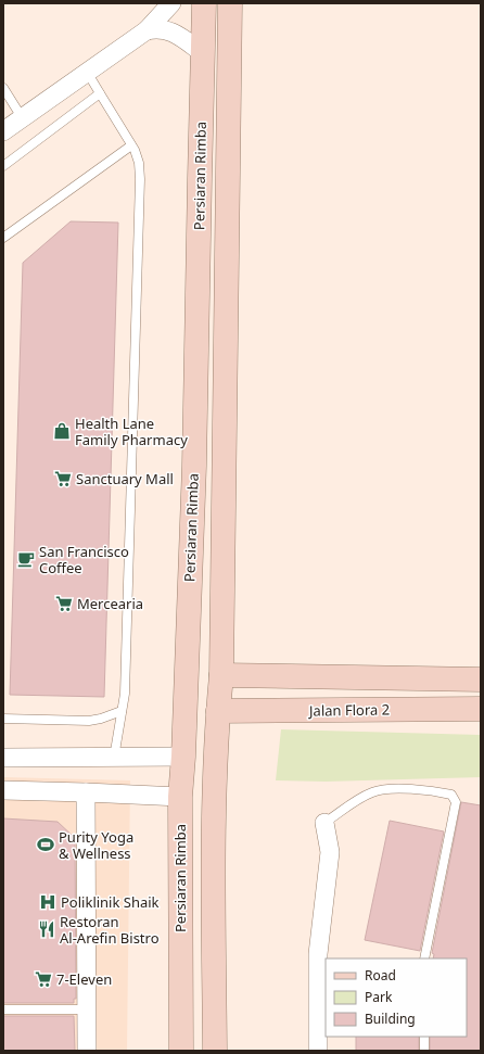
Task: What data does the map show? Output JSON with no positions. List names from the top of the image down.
{
  "streets": {
    "street": ["Persiaran Rimba", "Jalan Flora 2"]
  },
  "crossings": [
    ["Persiaran Rimba", "Jalan Flora 2"]
  ],
  "places": {
    "shop": ["Health Lane Family Pharmacy"],
    "supermarket": ["Sanctuary Mall", "Mercearia", "7-Eleven"],
    "cafe": ["San Francisco Coffee"],
    "sports": ["Purity Yoga & Wellness"],
    "hospital": ["Poliklinik Shaik"],
    "restaurant": ["Restoran Al-Arefin Bistro"]
  },
  "legend": ["Road", "Park", "Building"]
}
